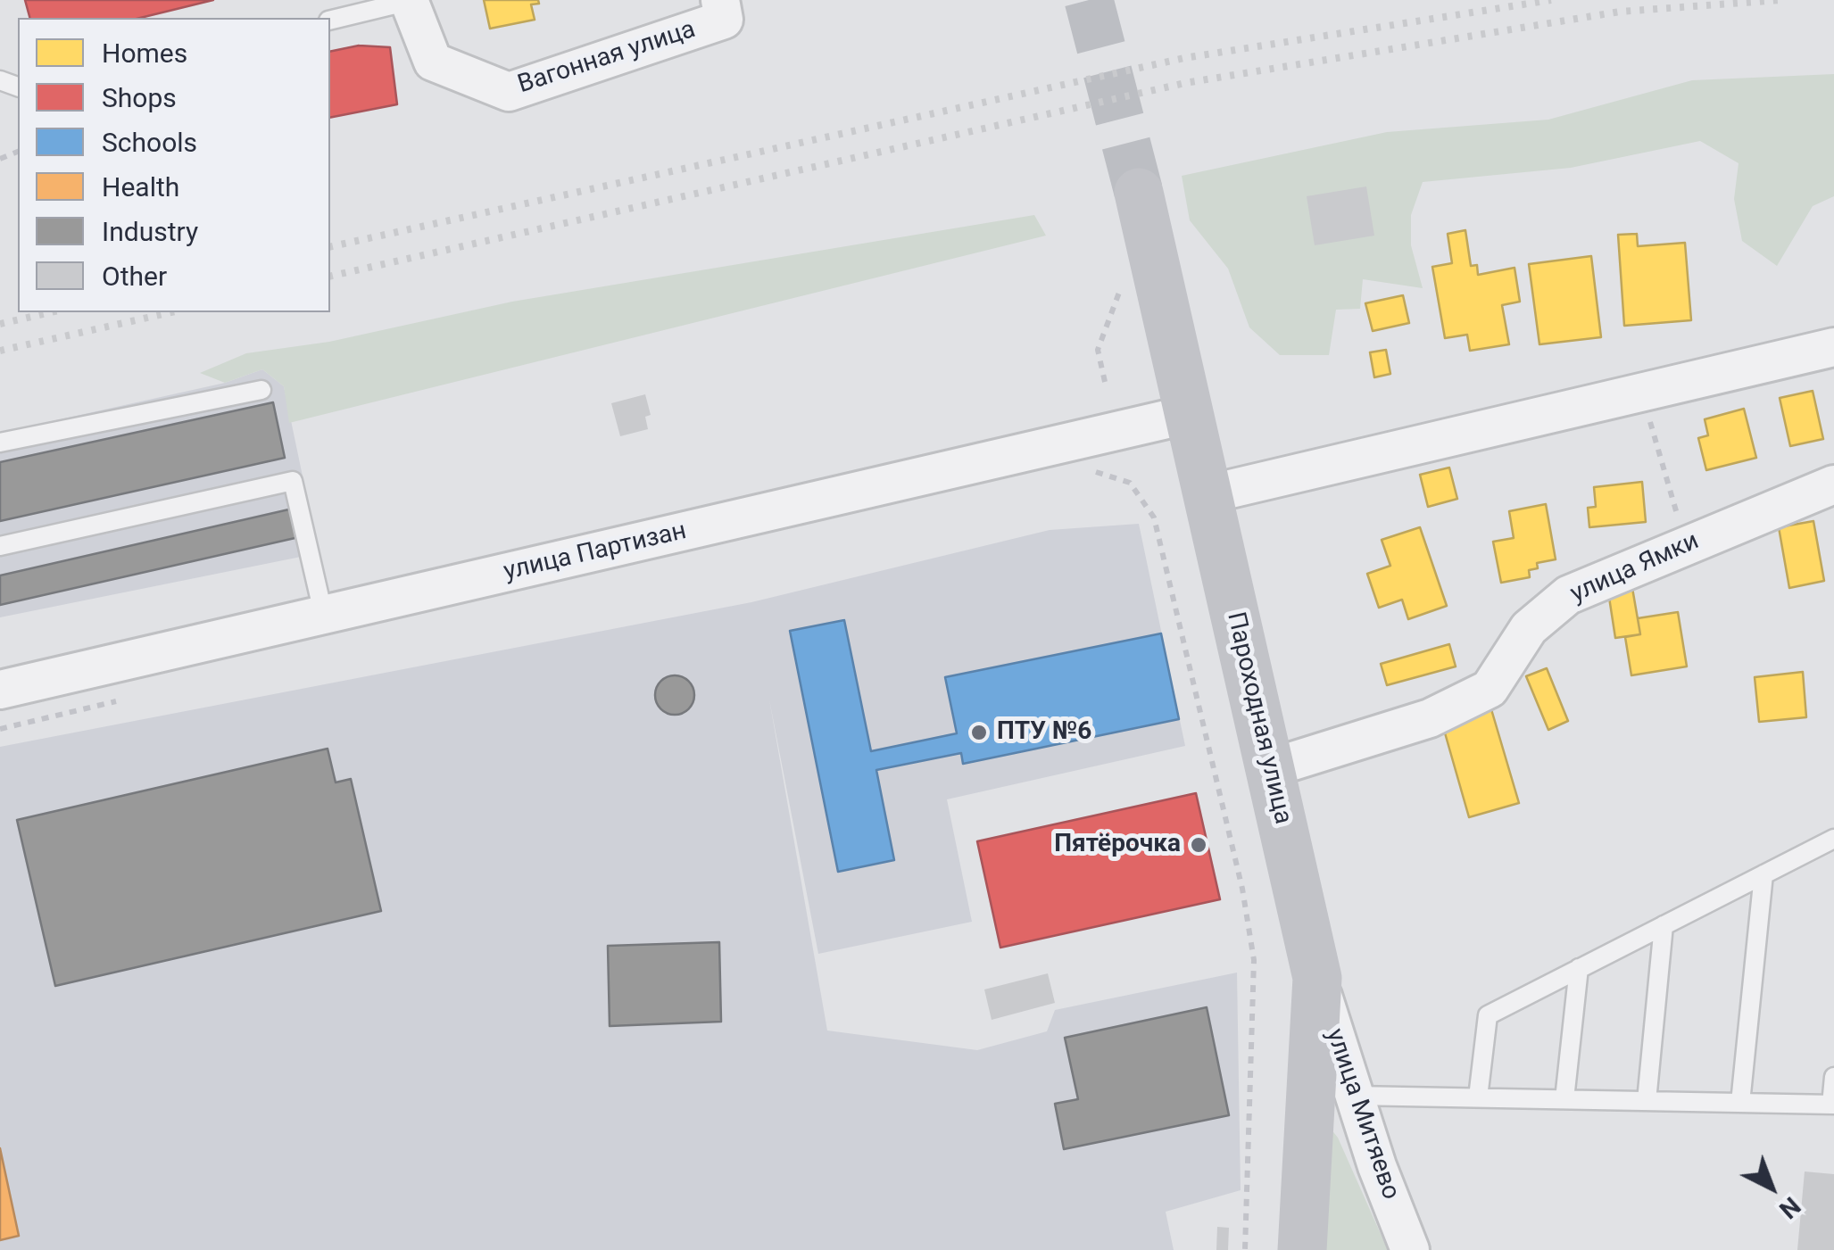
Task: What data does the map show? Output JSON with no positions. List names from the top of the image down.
{
  "streets": {
    "main road": ["Пароходная улица"],
    "street": [
      "Вагонная улица",
      "улица Партизан",
      "улица Ямки",
      "улица Митяево"
    ]
  },
  "crossings": [
    ["улица Партизан", "Пароходная улица"],
    ["улица Ямки", "Пароходная улица"],
    ["Пароходная улица", "улица Митяево"]
  ],
  "places": ["ПТУ №6", "Пятёрочка"],
  "legend": [
    "Homes",
    "Shops",
    "Schools",
    "Health",
    "Industry",
    "Other"
  ],
  "north": "bottom right"
}
